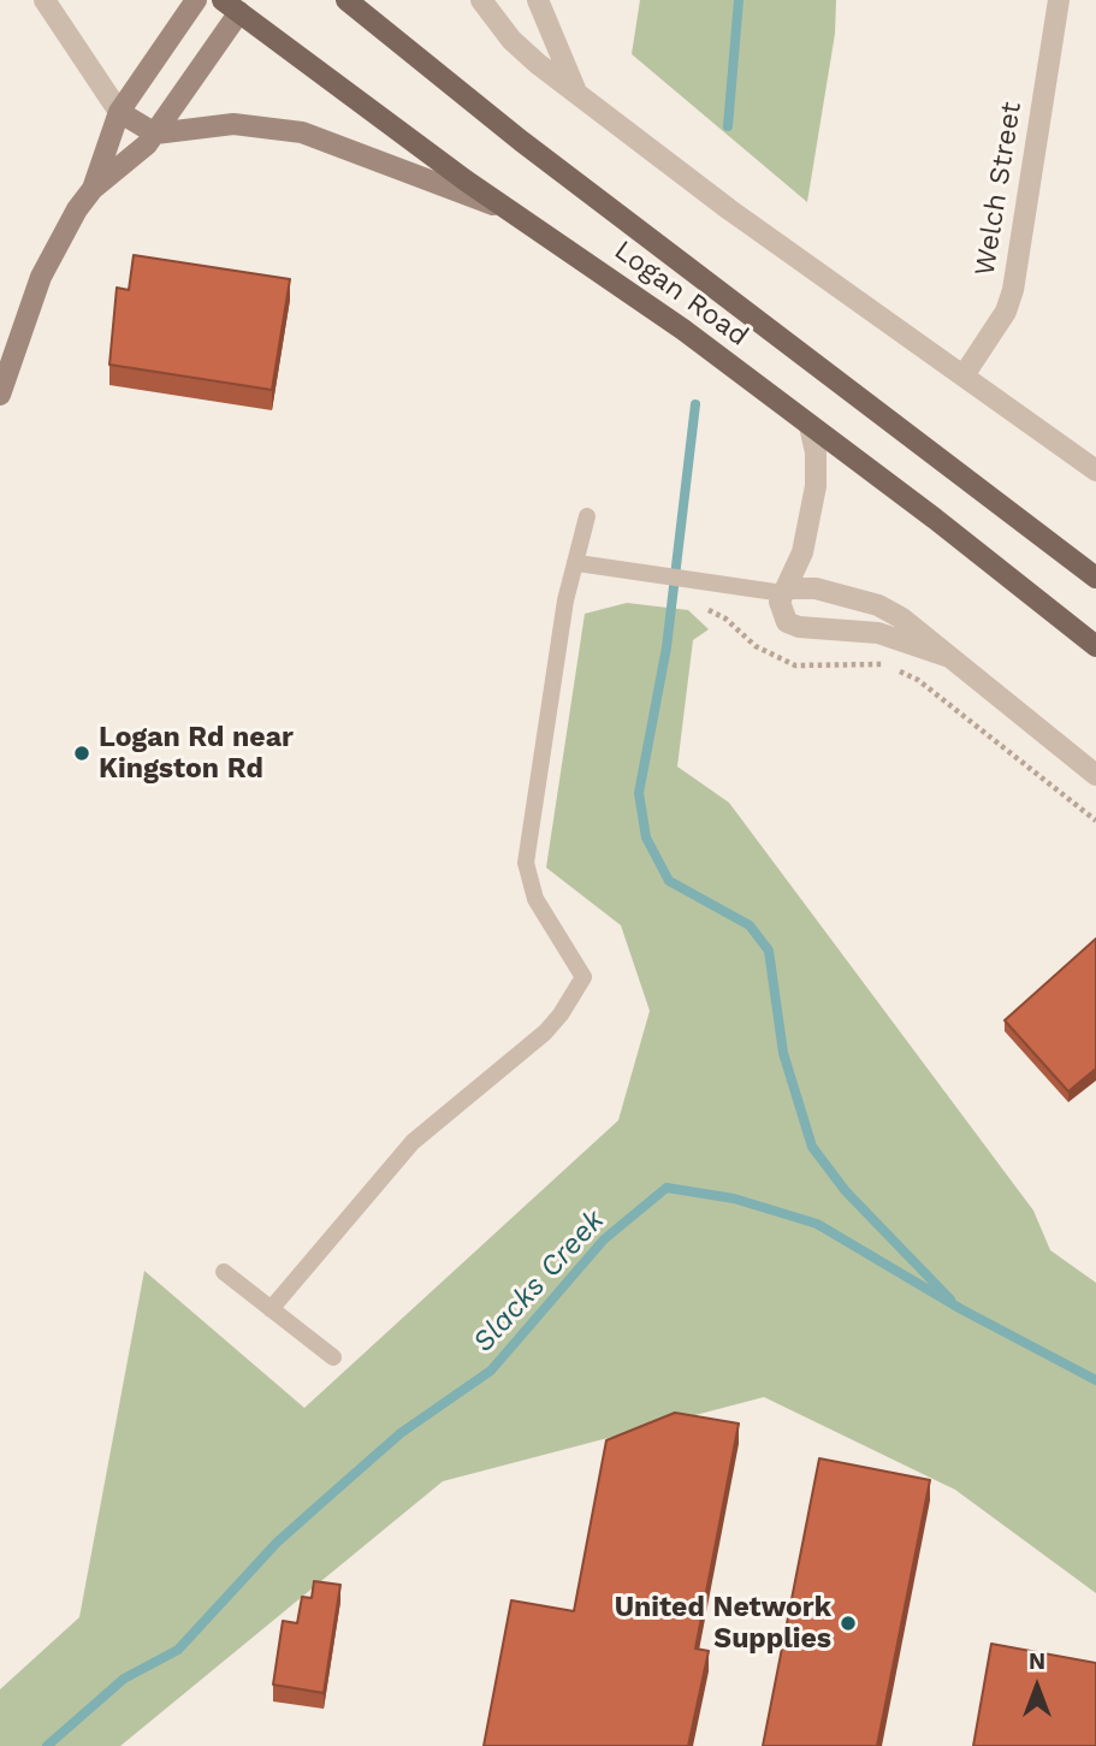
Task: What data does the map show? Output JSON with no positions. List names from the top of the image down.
{
  "streets": {
    "main road": ["Logan Road"],
    "street": ["Welch Street"]
  },
  "water": ["Slacks Creek"],
  "places": ["Logan Rd near Kingston Rd", "United Network Supplies"],
  "north": "top"
}
